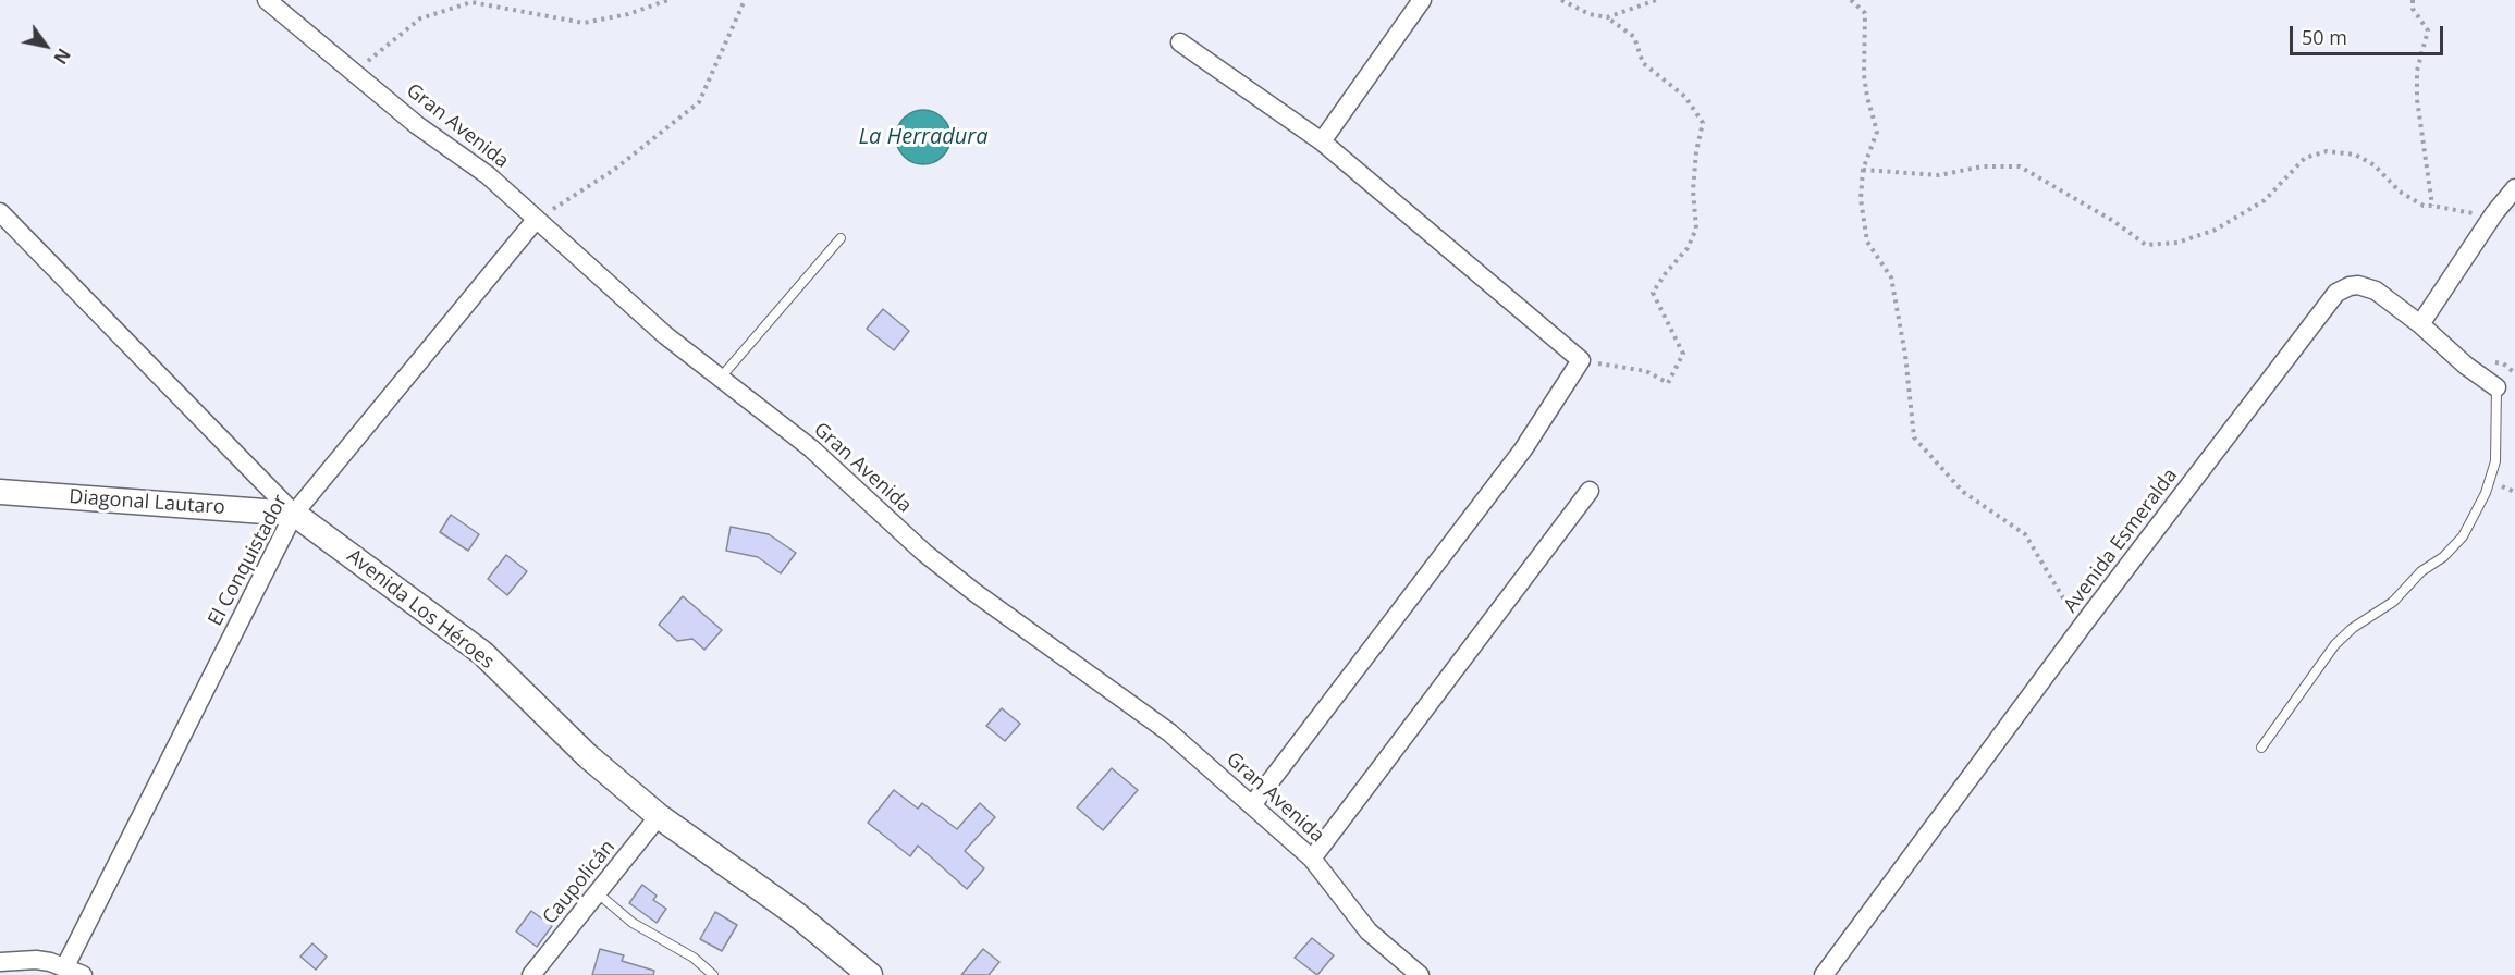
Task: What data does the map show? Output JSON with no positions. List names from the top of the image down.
{
  "streets": {
    "street": [
      "Gran Avenida",
      "Diagonal Lautaro",
      "Avenida Esmeralda",
      "El Conquistador",
      "Avenida Los Héroes",
      "Caupolicán"
    ]
  },
  "crossings": [
    ["Gran Avenida", "El Conquistador"],
    ["Diagonal Lautaro", "El Conquistador"],
    ["Diagonal Lautaro", "Avenida Los Héroes"],
    ["El Conquistador", "Avenida Los Héroes"],
    ["Avenida Los Héroes", "Caupolicán"]
  ],
  "water": ["La Herradura"],
  "scale_bar": "50 m",
  "north": "bottom right"
}
